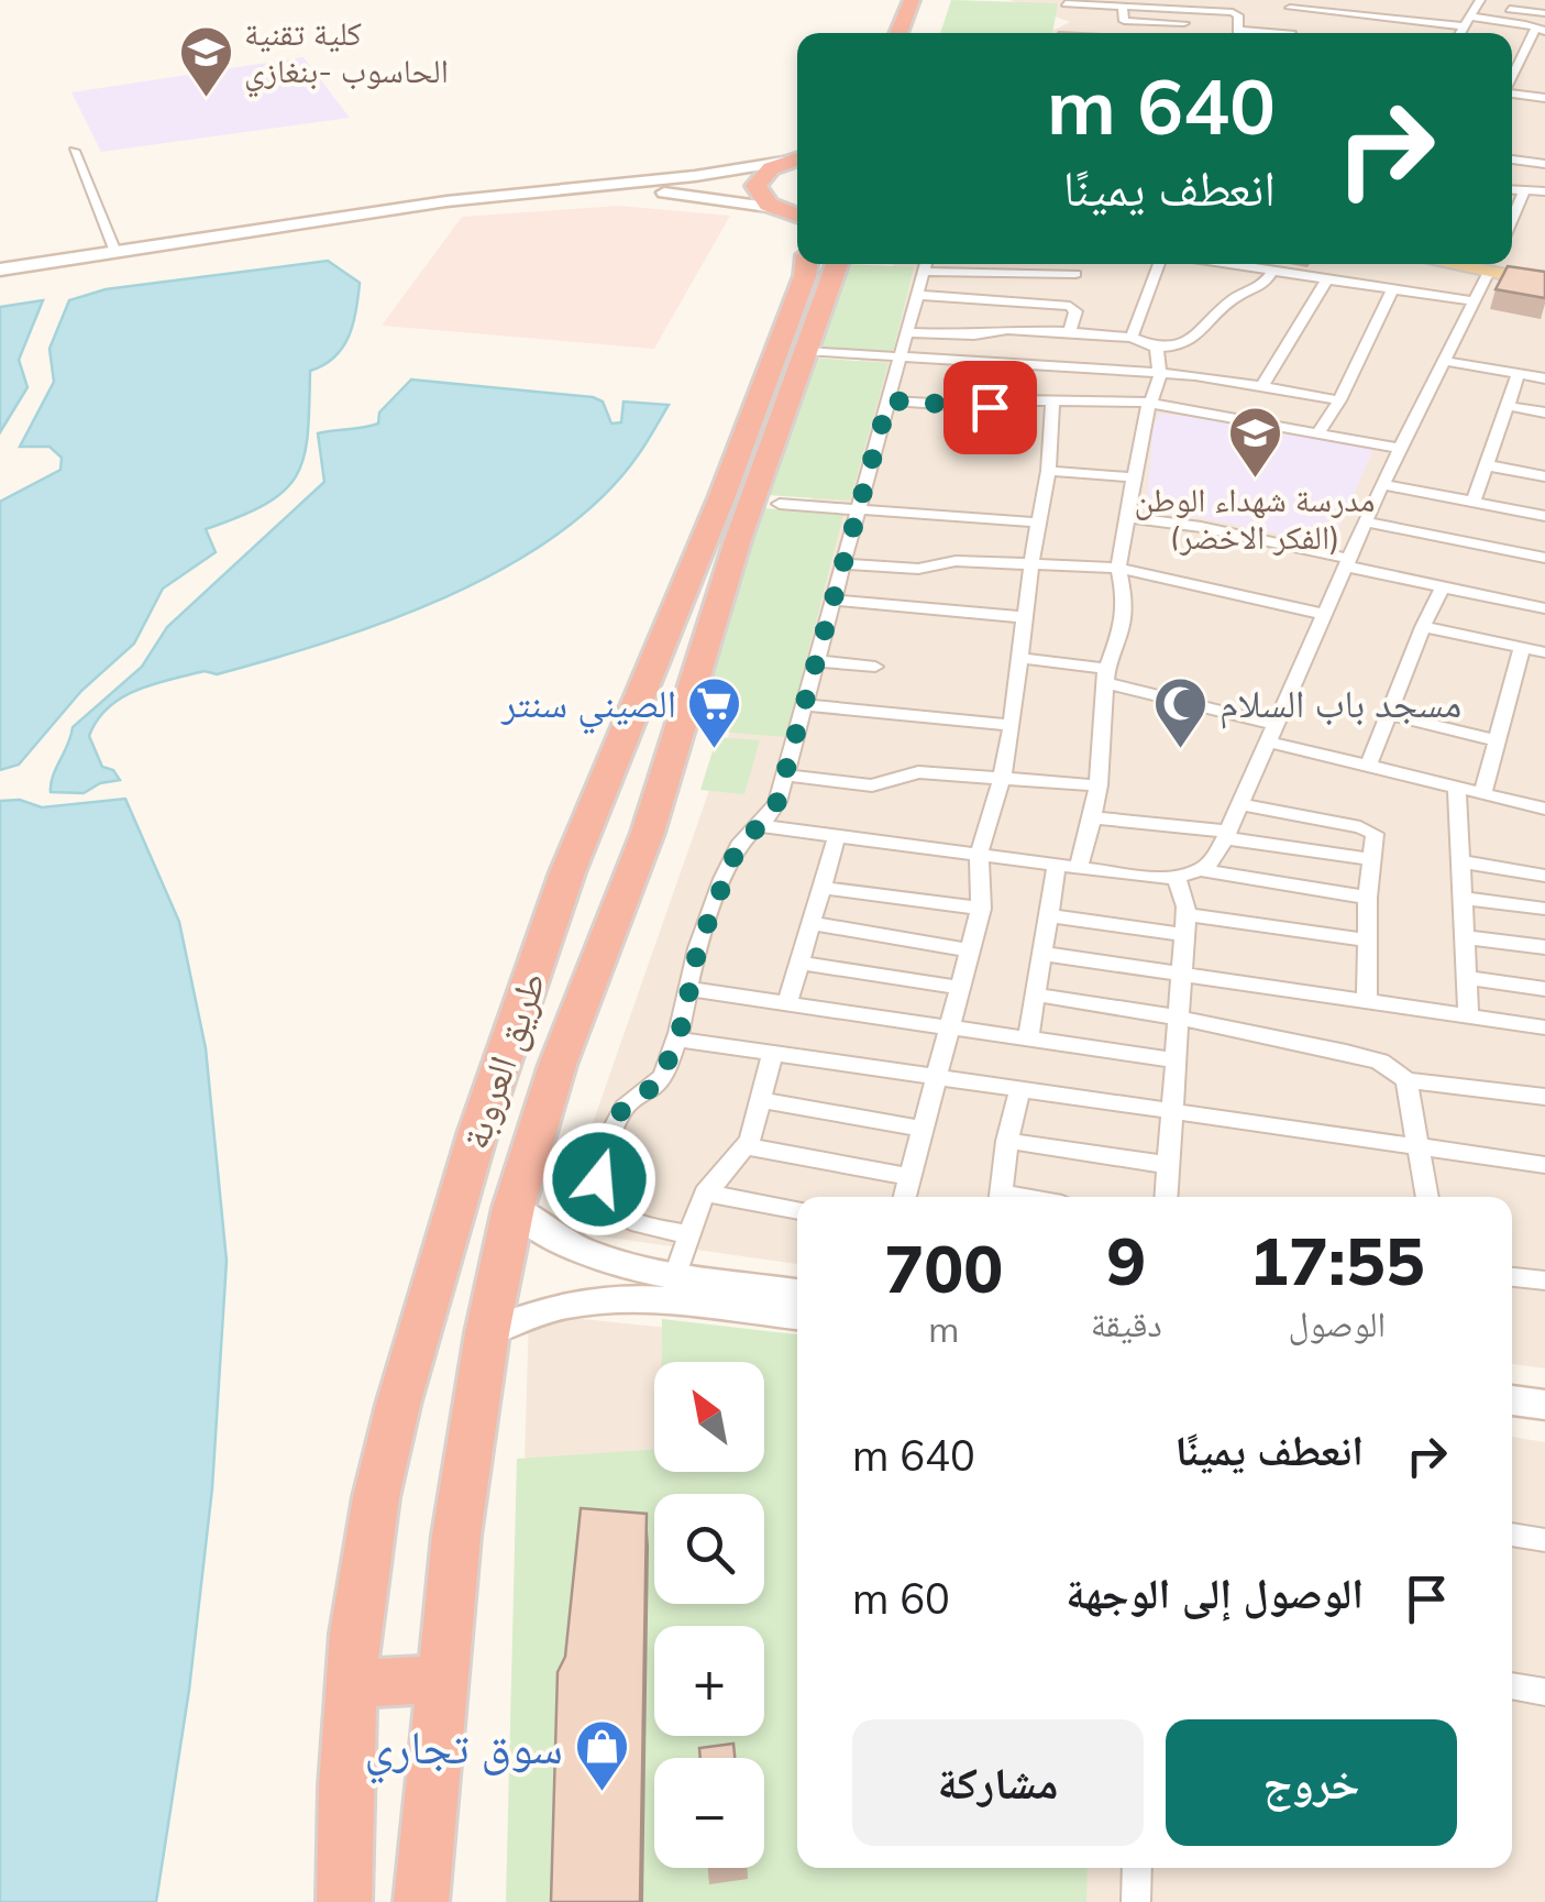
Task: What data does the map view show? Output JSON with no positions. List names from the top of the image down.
{
  "streets": {
    "highway": ["طريق العروبة"]
  },
  "places": {
    "school or university": ["كلية تقنية الحاسوب -بنغازي", "مدرسة شهداء الوطن (الفكر الاخضر)"],
    "supermarket": ["الصيني سنتر"],
    "mosque": ["مسجد باب السلام"],
    "shop": ["سوق تجاري"]
  },
  "north": "top left",
  "page": {
    "turn": ["640 m", "انعطف يمينًا"],
    "eta": [
      "17:55",
      "الوصول",
      "9",
      "دقيقة",
      "700",
      "m"
    ],
    "map_buttons": ["+", "−"],
    "list": [
      {
        "name": "انعطف يمينًا",
        "value": "640 m"
      },
      {
        "name": "الوصول إلى الوجهة",
        "value": "60 m"
      }
    ],
    "buttons": ["خروج", "مشاركة"]
  }
}
